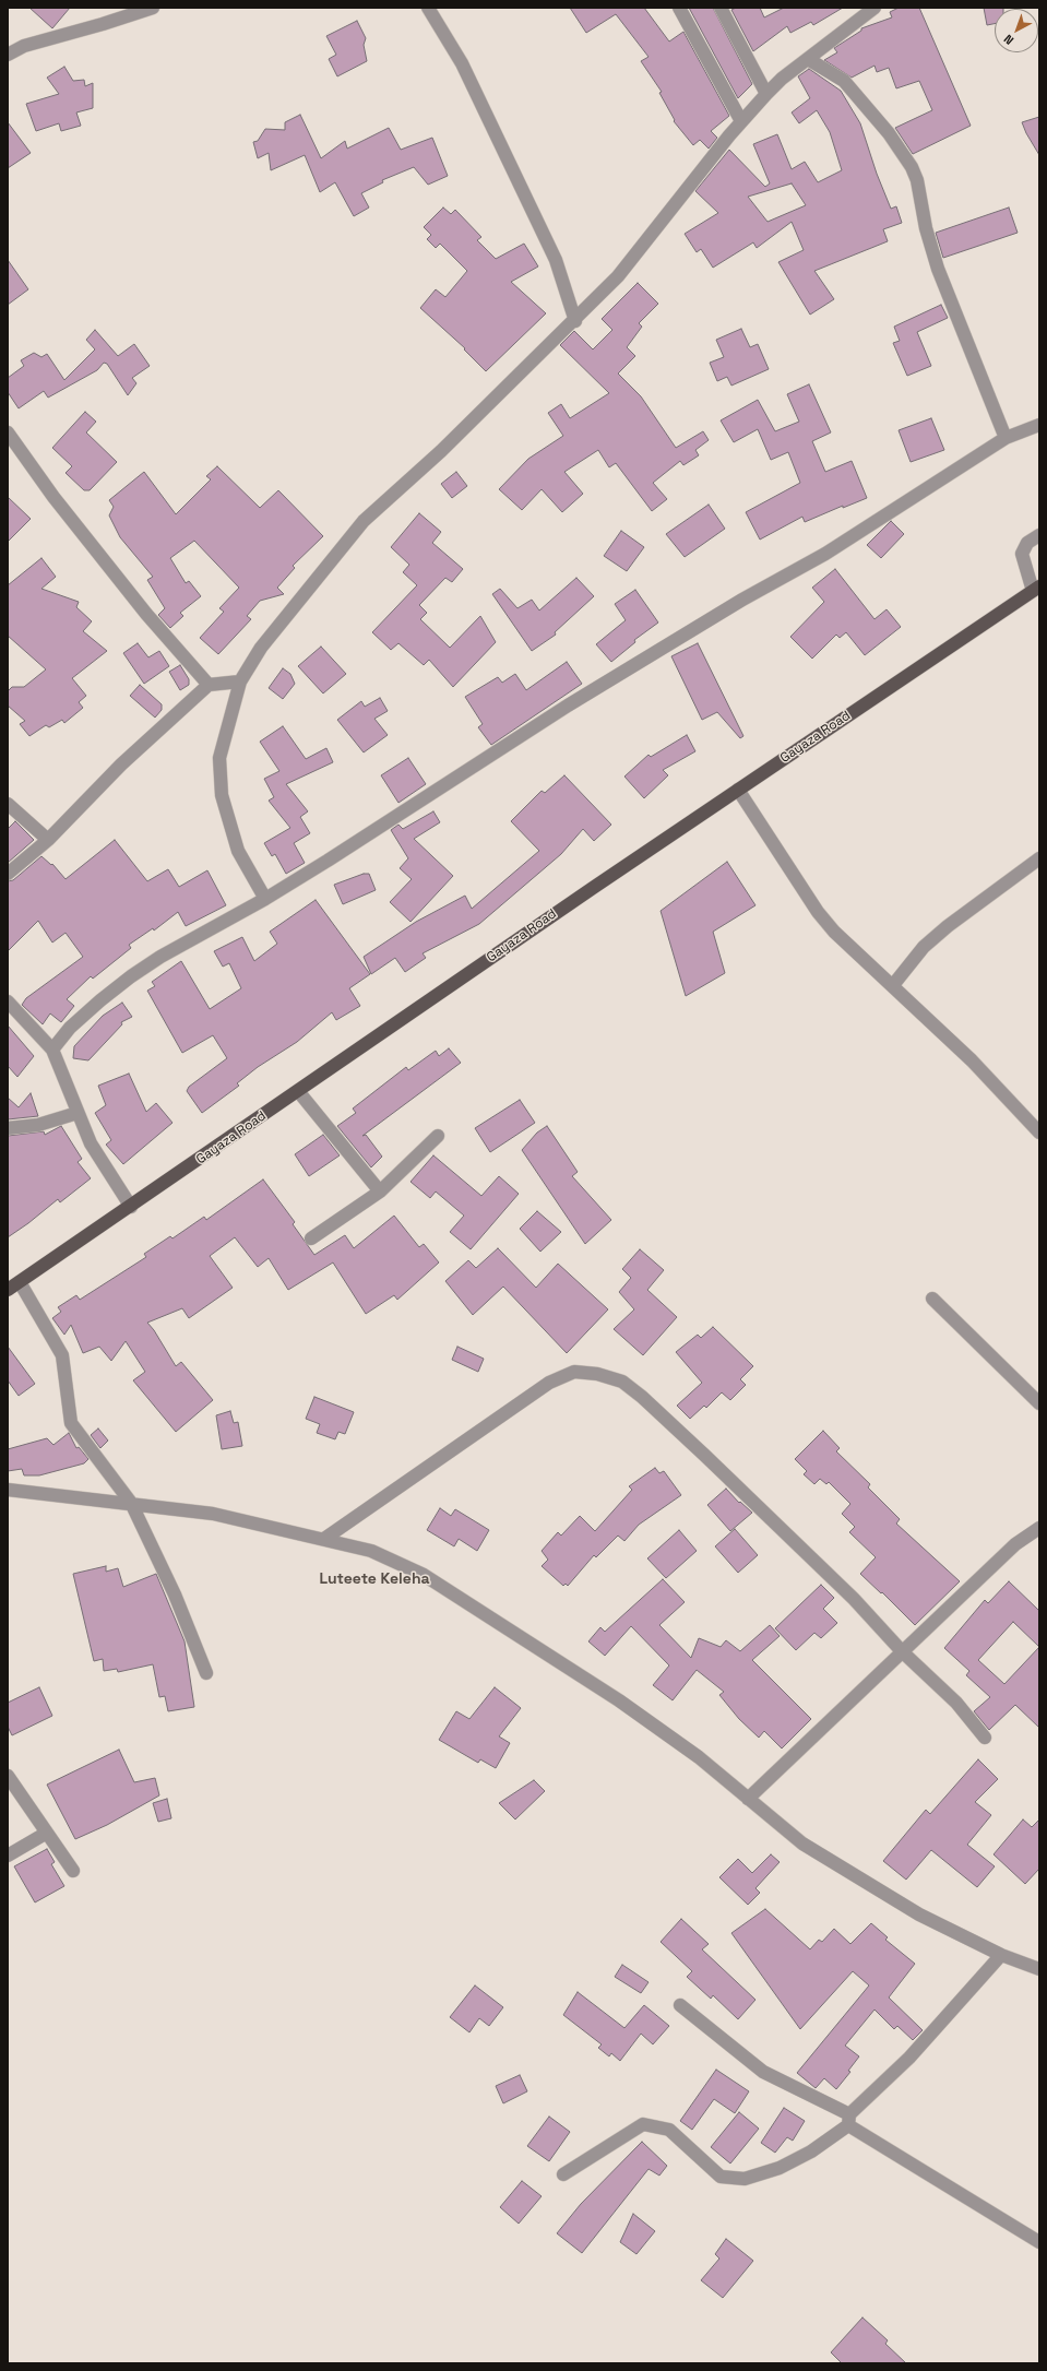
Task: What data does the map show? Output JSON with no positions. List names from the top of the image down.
{
  "streets": {
    "main road": ["Gayaza Road"]
  },
  "districts": ["Luteete Keleha"],
  "north": "bottom left"
}
